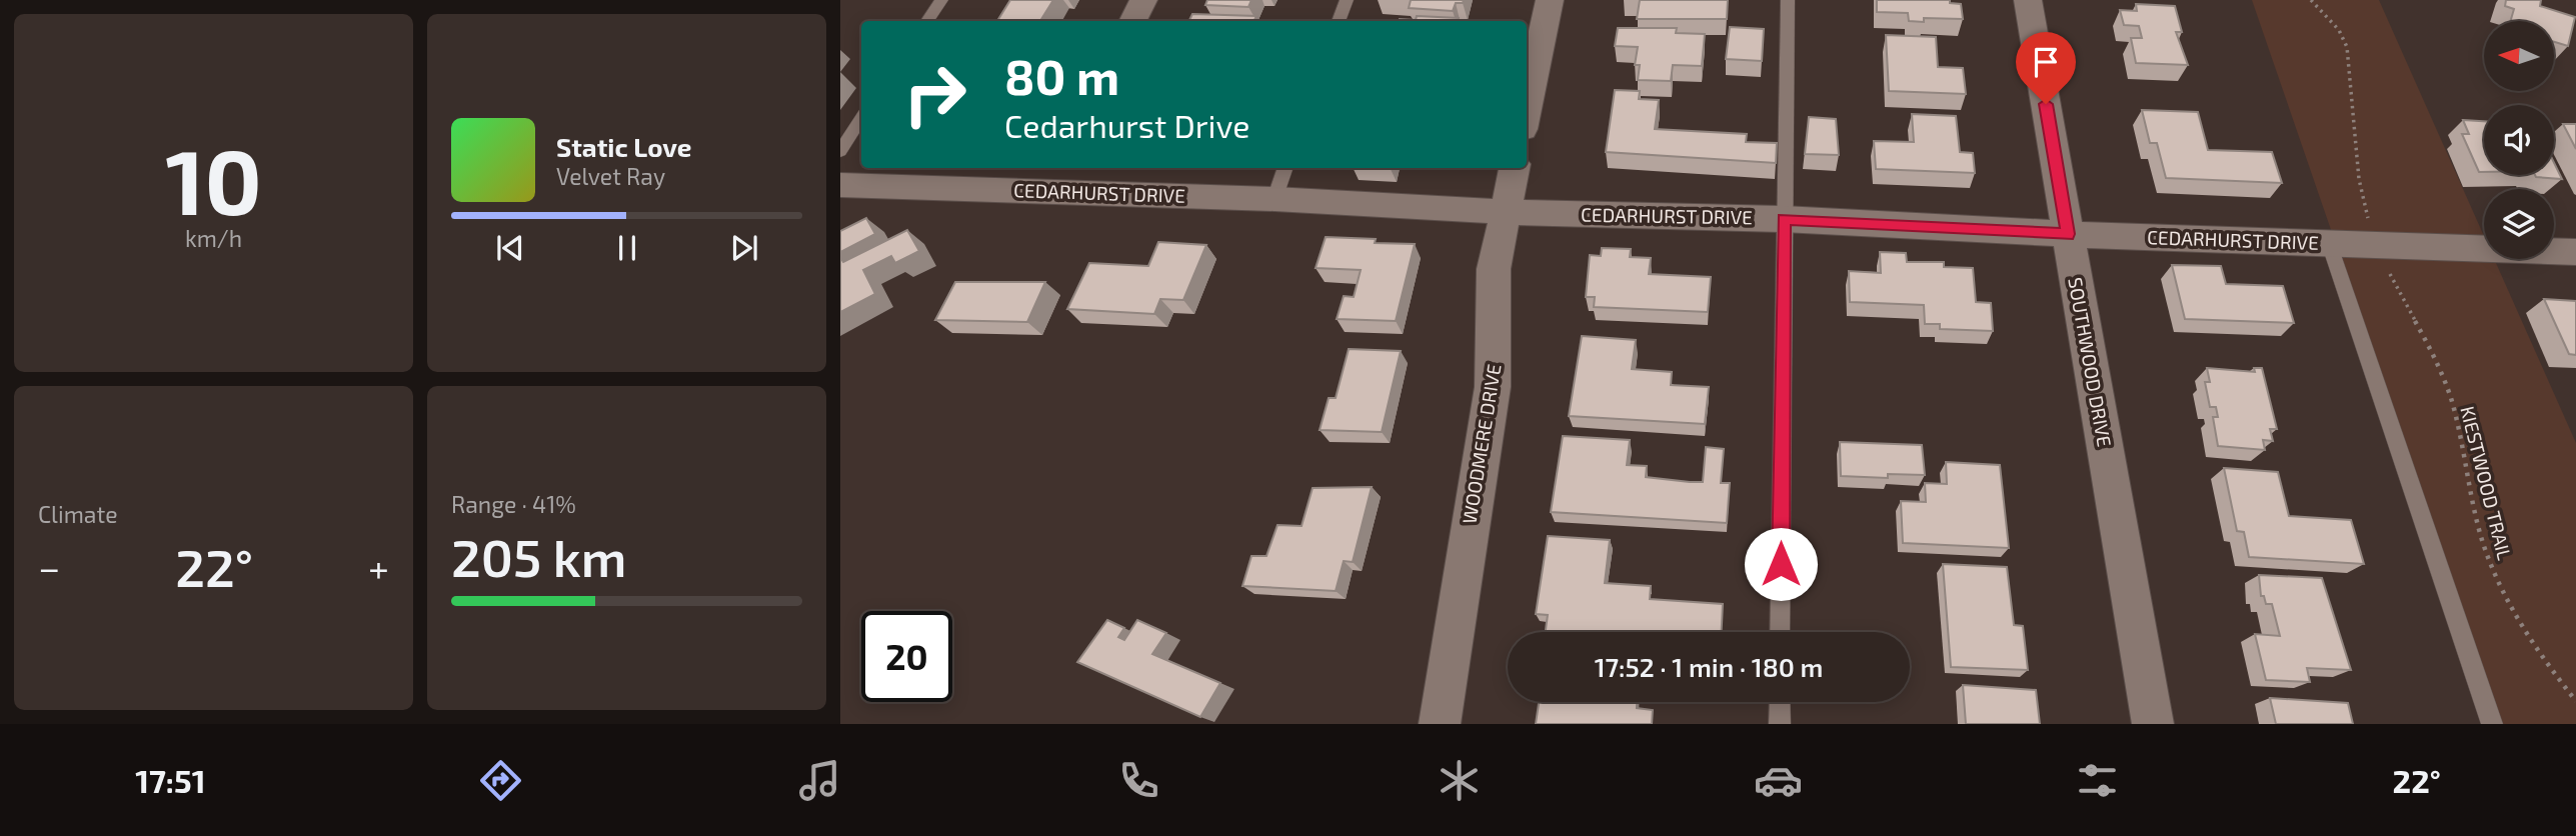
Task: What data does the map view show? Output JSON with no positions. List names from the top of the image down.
{
  "streets": {
    "street": ["CEDARHURST DRIVE", "SOUTHWOOD DRIVE", "WOODMERE DRIVE"],
    "path": ["KIESTWOOD TRAIL"]
  },
  "crossings": [
    ["CEDARHURST DRIVE", "SOUTHWOOD DRIVE"],
    ["CEDARHURST DRIVE", "WOODMERE DRIVE"]
  ],
  "north": "left",
  "page": {
    "tile": [
      ["10", "km/h"],
      "Climate",
      ["Range · 41%", "205 km"]
    ],
    "turn": ["80 m", "Cedarhurst Drive"],
    "song": ["Static Love", "Velvet Ray"],
    "heat": ["−", "22°", "+"],
    "limit": "20",
    "trip": "17:52 · 1 min · 180 m",
    "tabs": ["17:51", "22°"]
  }
}
